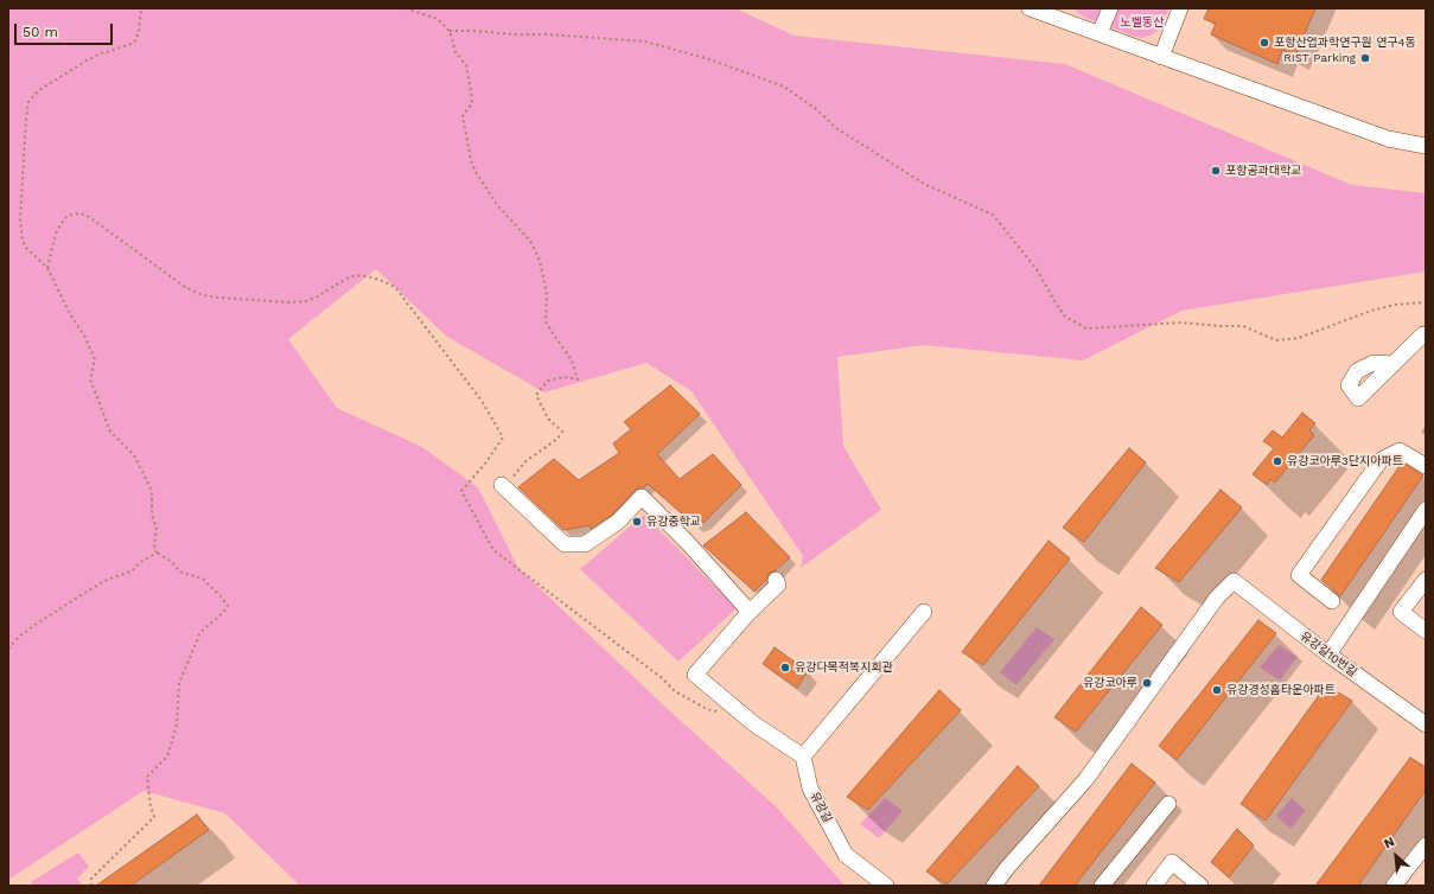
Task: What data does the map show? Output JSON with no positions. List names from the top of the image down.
{
  "streets": {
    "street": ["유강길10번길", "유강길"]
  },
  "parks": ["노벨동산"],
  "places": [
    "포항산업과학연구원 연구4동",
    "RIST Parking",
    "포항공과대학교",
    "유강코아루3단지아파트",
    "유강중학교",
    "유강다목적복지회관",
    "유강코아루",
    "유강경성홈타운아파트"
  ],
  "scale_bar": "50 m",
  "north": "top left"
}
